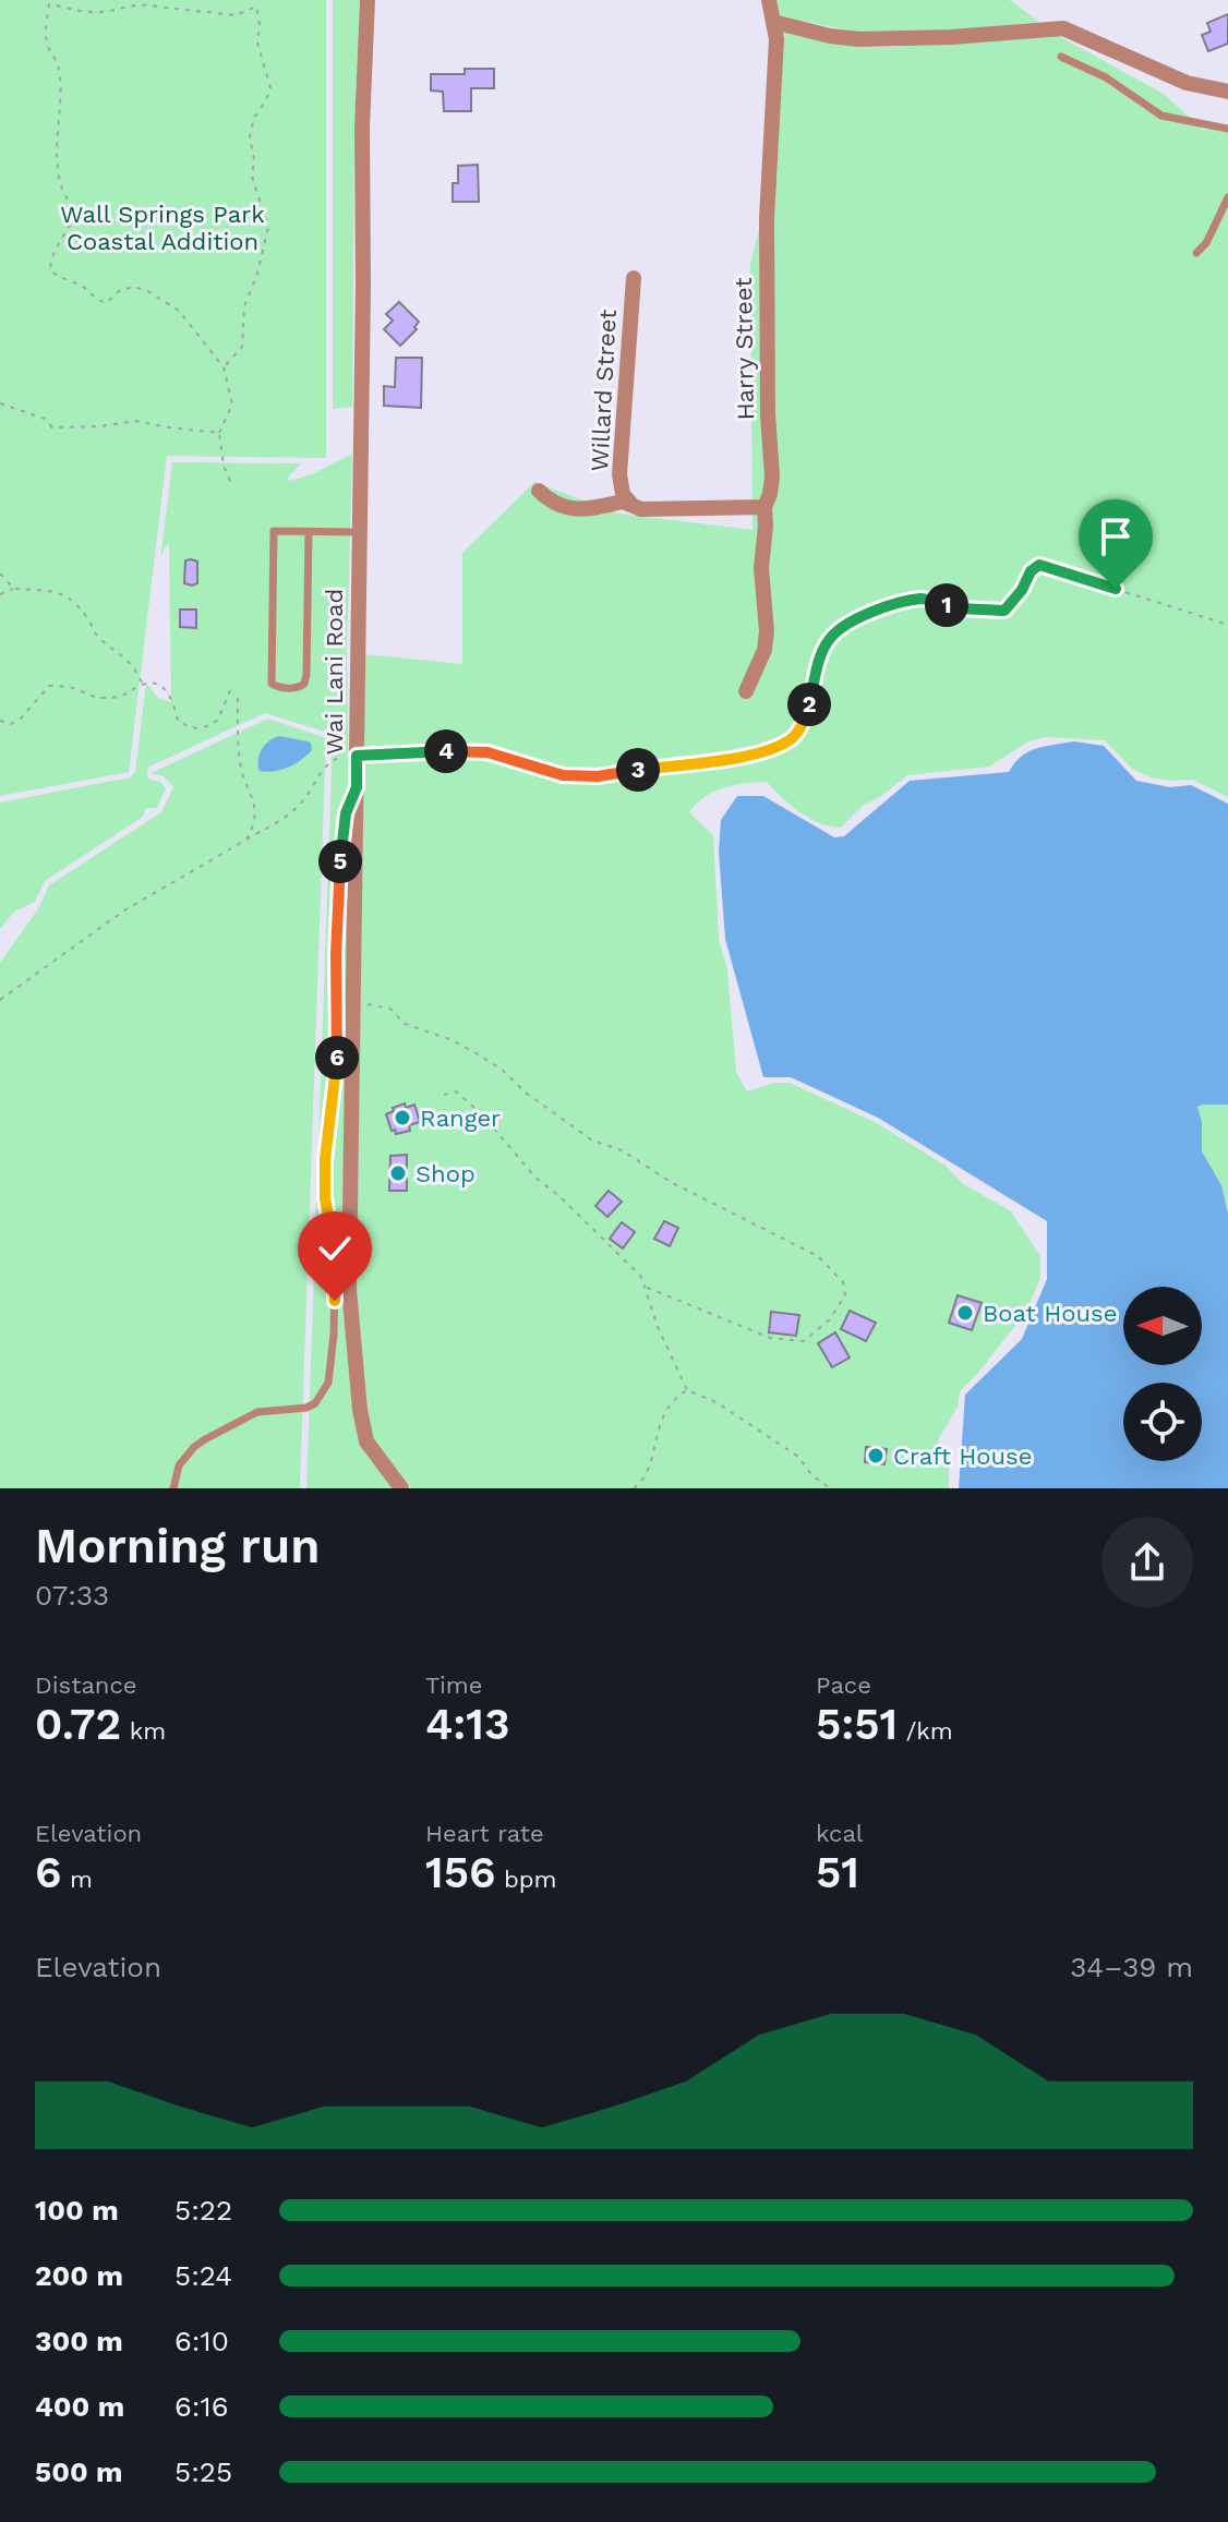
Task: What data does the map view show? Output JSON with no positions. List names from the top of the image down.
{
  "streets": {
    "street": ["Harry Street", "Willard Street", "Wai Lani Road"]
  },
  "parks": ["Wall Springs Park Coastal Addition"],
  "places": [
    "Ranger",
    "Shop",
    "Boat House",
    "Craft House"
  ],
  "north": "left",
  "page": {
    "pins": [
      "1",
      "2",
      "4",
      "3",
      "5",
      "6"
    ],
    "heading": ["Morning run", "07:33"],
    "stats": [
      ["Distance", "0.72 km"],
      ["Time", "4:13"],
      ["Pace", "5:51 /km"],
      ["Elevation", "6 m"],
      ["Heart rate", "156 bpm"],
      ["kcal", "51"]
    ],
    "chart": ["Elevation", "34–39 m"],
    "list": [
      {
        "name": "100 m",
        "note": "5:22"
      },
      {
        "name": "200 m",
        "note": "5:24"
      },
      {
        "name": "300 m",
        "note": "6:10"
      },
      {
        "name": "400 m",
        "note": "6:16"
      },
      {
        "name": "500 m",
        "note": "5:25"
      }
    ]
  }
}
